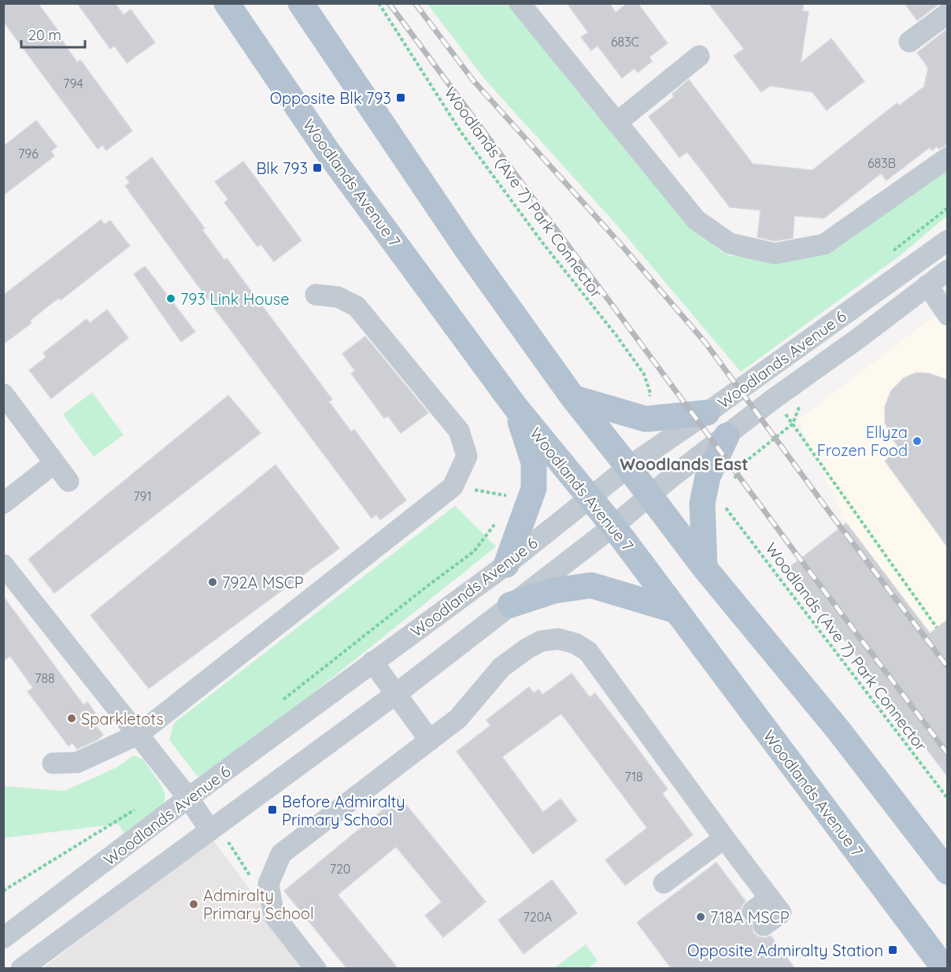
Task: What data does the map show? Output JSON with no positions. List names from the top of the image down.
{
  "streets": {
    "main road": ["Woodlands Avenue 7"],
    "street": ["Woodlands Avenue 6"],
    "path": ["Woodlands (Ave 7) Park Connector"]
  },
  "crossings": [
    ["Woodlands Avenue 7", "Woodlands Avenue 6"]
  ],
  "districts": ["Woodlands East"],
  "places": {
    "transit": [
      "Opposite Blk 793",
      "Blk 793",
      "Before Admiralty Primary School",
      "Opposite Admiralty Station"
    ],
    "other": [
      "793 Link House",
      "Ellyza Frozen Food",
      "792A MSCP",
      "Sparkletots",
      "Admiralty Primary School",
      "718A MSCP"
    ]
  },
  "house_numbers": [
    "683C",
    "794",
    "796",
    "683B",
    "791",
    "788",
    "718",
    "720",
    "720A"
  ],
  "scale_bar": "20 m"
}
